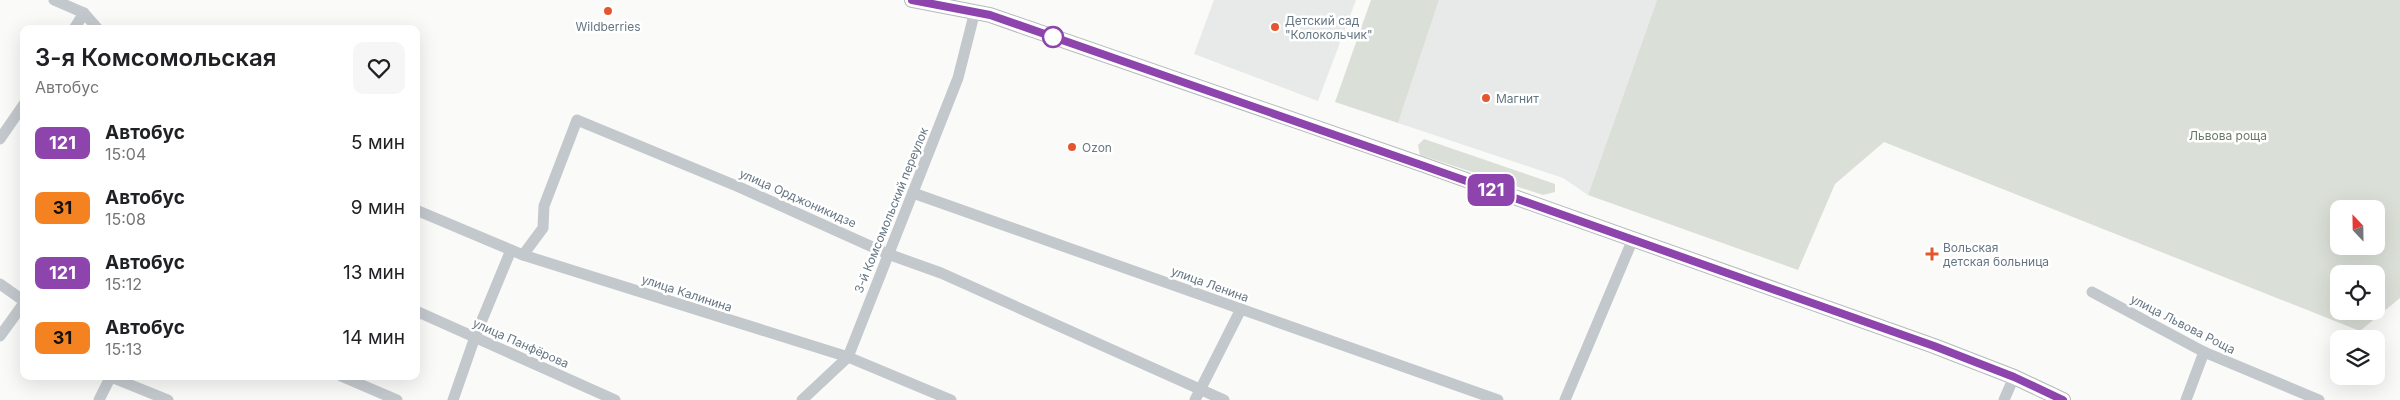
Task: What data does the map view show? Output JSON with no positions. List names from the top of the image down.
{
  "streets": {
    "street": [
      "улица Орджоникидзе",
      "3-й Комсомольский переулок",
      "улица Ленина",
      "улица Калинина",
      "улица Львова Роща",
      "улица Панфёрова"
    ]
  },
  "crossings": [
    ["улица Орджоникидзе", "3-й Комсомольский переулок"],
    ["улица Орджоникидзе", "улица Калинина"],
    ["3-й Комсомольский переулок", "улица Ленина"],
    ["3-й Комсомольский переулок", "улица Калинина"]
  ],
  "parks": ["Львова роща"],
  "places": {
    "other": [
      "Wildberries",
      "Детский сад \"Колокольчик\"",
      "Магнит",
      "Ozon"
    ],
    "health": ["Вольская детская больница"]
  },
  "lines": ["bus line 121"],
  "north": "top",
  "page": {
    "on_map": "121",
    "heading": ["3-я Комсомольская", "Автобус"],
    "list": [
      {
        "mark": "121",
        "name": "Автобус",
        "note": "15:04",
        "value": "5 мин"
      },
      {
        "mark": "31",
        "name": "Автобус",
        "note": "15:08",
        "value": "9 мин"
      },
      {
        "mark": "121",
        "name": "Автобус",
        "note": "15:12",
        "value": "13 мин"
      },
      {
        "mark": "31",
        "name": "Автобус",
        "note": "15:13",
        "value": "14 мин"
      }
    ]
  }
}
